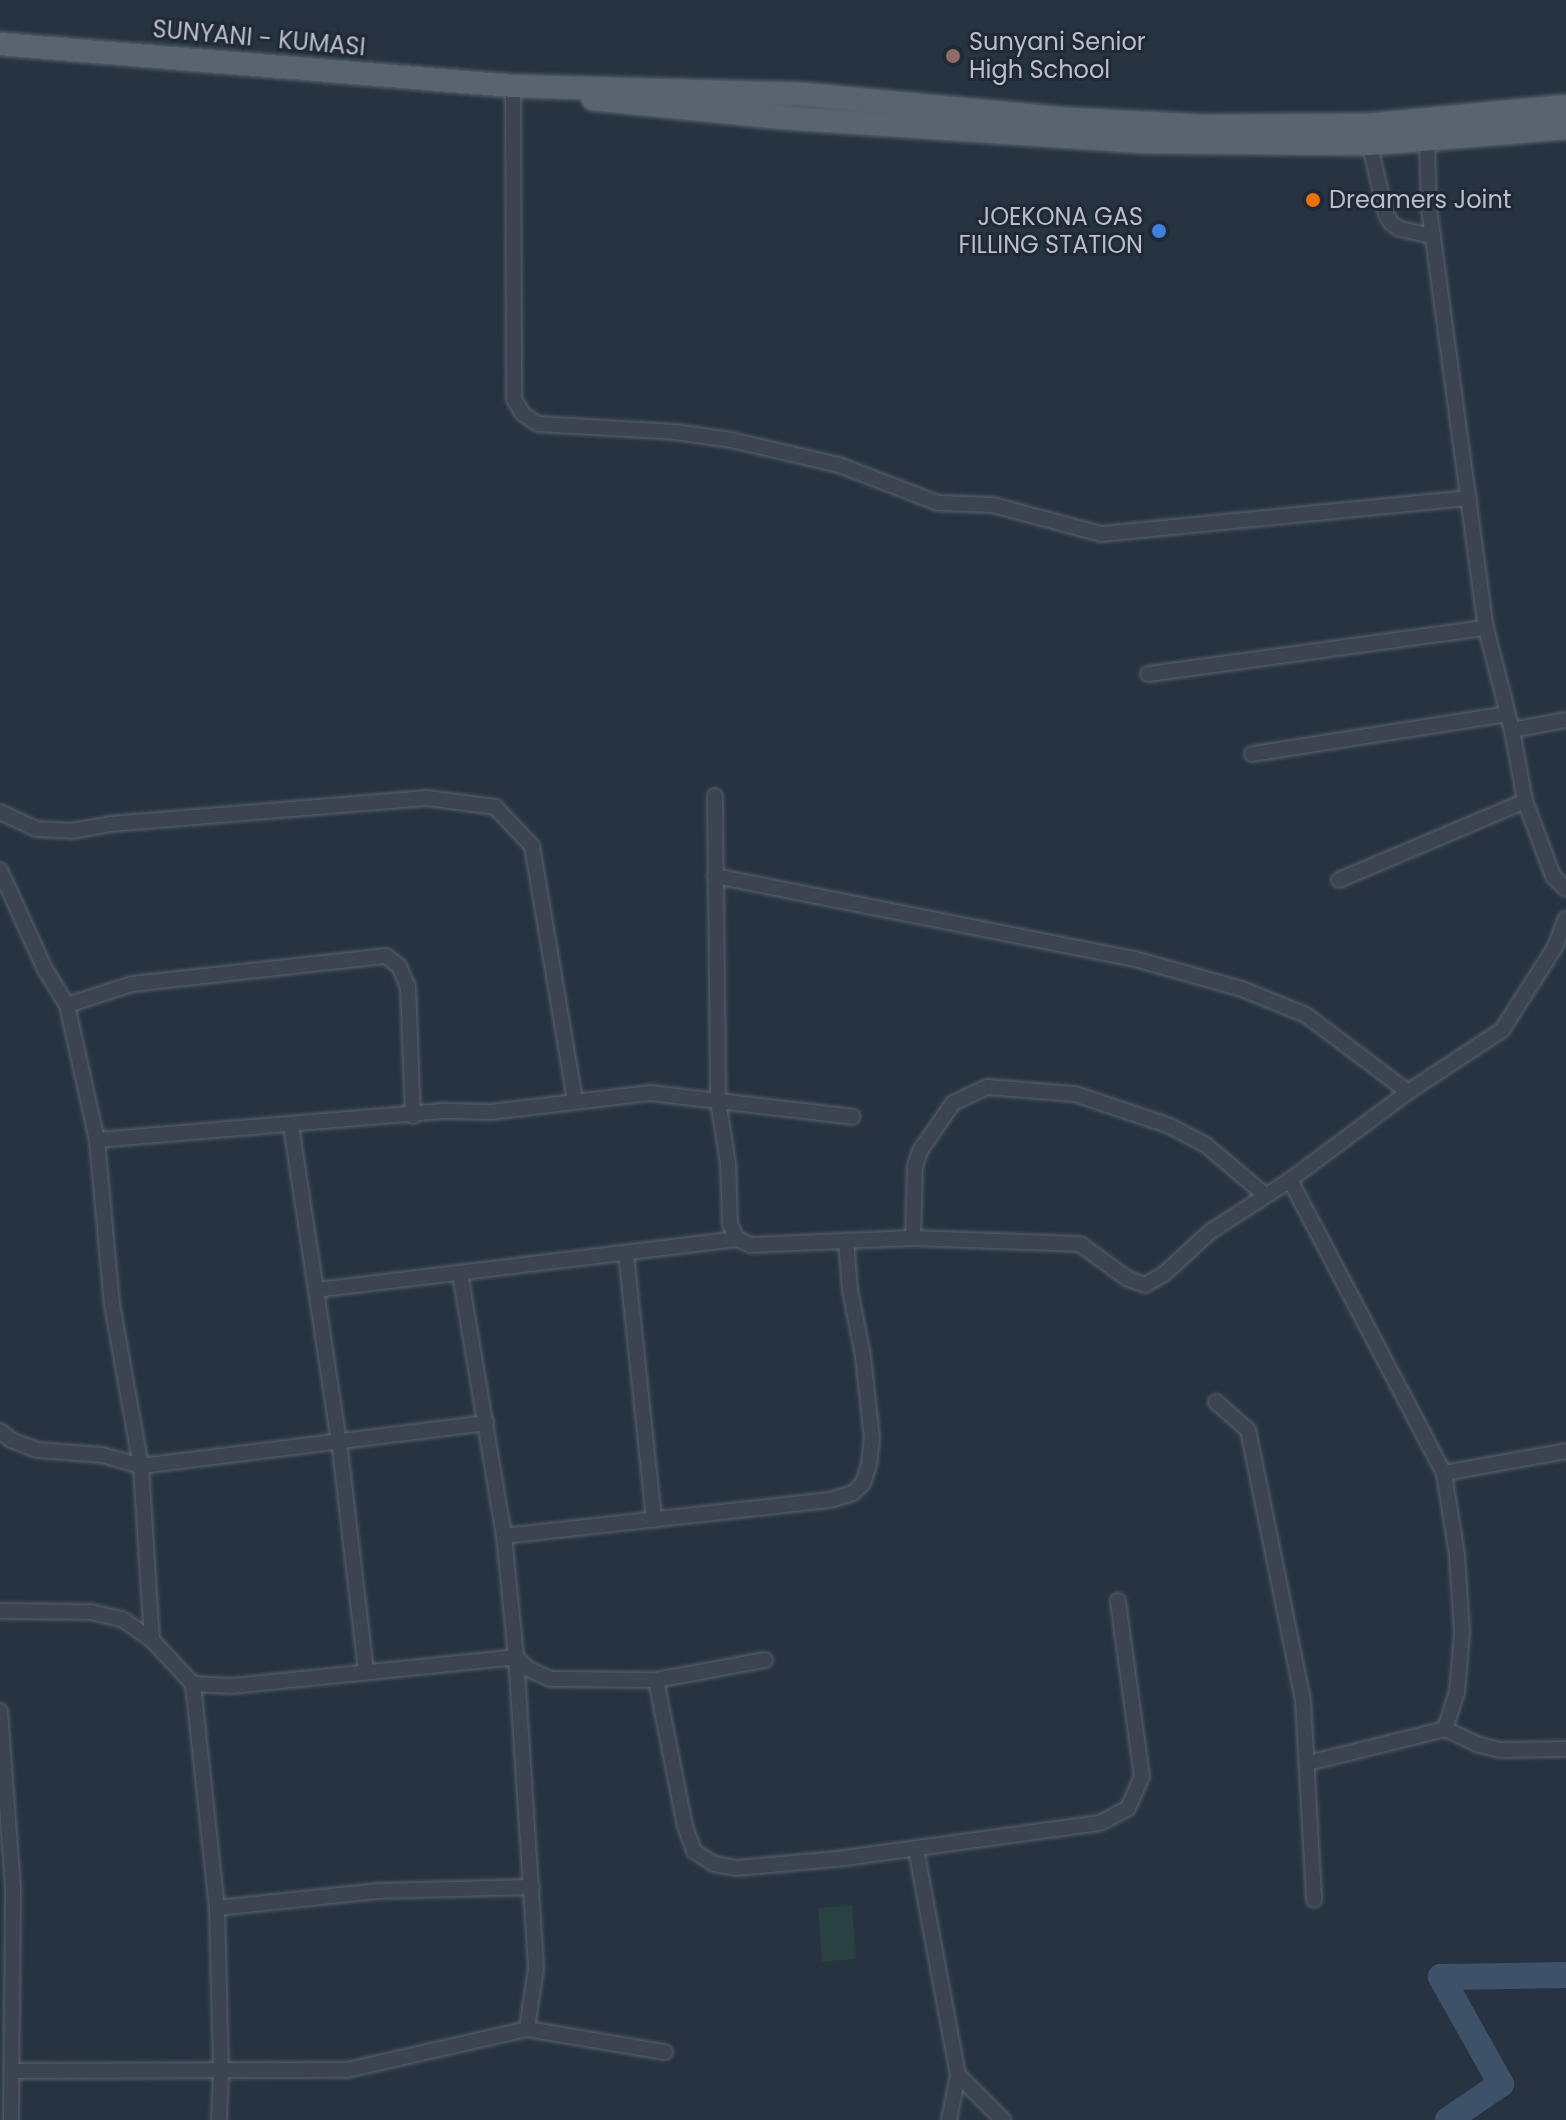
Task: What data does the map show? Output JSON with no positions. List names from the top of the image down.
{
  "streets": {
    "main road": ["SUNYANI - KUMASI"]
  },
  "places": ["Sunyani Senior High School", "Dreamers Joint", "JOEKONA GAS FILLING STATION"]
}
